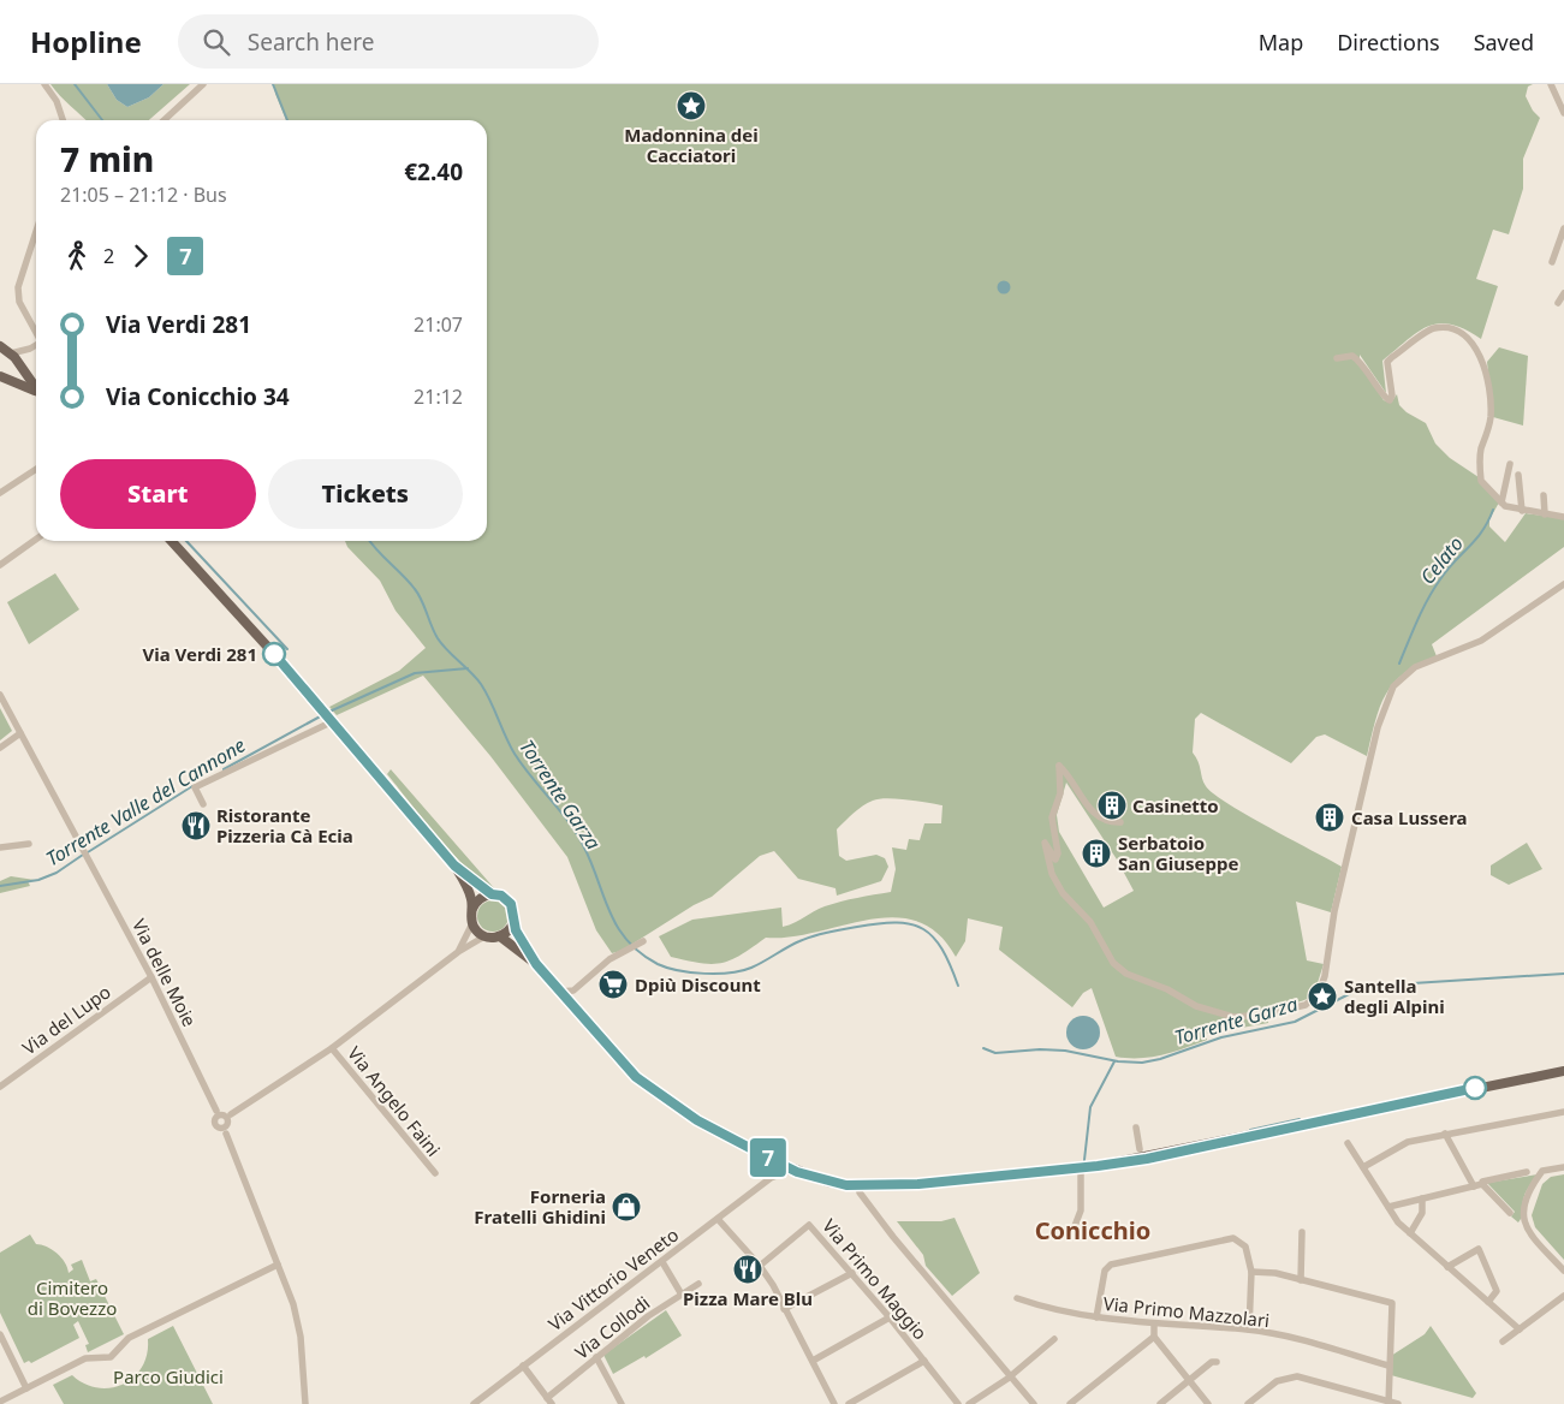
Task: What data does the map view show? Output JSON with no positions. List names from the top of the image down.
{
  "streets": {
    "street": [
      "Via delle Moie",
      "Via del Lupo",
      "Via Angelo Faini",
      "Via Vittorio Veneto",
      "Via Primo Maggio",
      "Via Primo Mazzolari",
      "Via Collodi"
    ]
  },
  "crossings": [
    ["Via delle Moie", "Via del Lupo"],
    ["Via delle Moie", "Via Angelo Faini"]
  ],
  "districts": ["Conicchio"],
  "water": ["Celato", "Torrente Garza", "Torrente Valle del Cannone"],
  "parks": ["Cimitero di Bovezzo", "Parco Giudici"],
  "places": {
    "place": ["Madonnina dei Cacciatori", "Santella degli Alpini"],
    "other": ["Via Verdi 281"],
    "building": ["Casinetto", "Casa Lussera", "Serbatoio San Giuseppe"],
    "restaurant": ["Ristorante Pizzeria Cà Ecia", "Pizza Mare Blu"],
    "supermarket": ["Dpiù Discount"],
    "shop": ["Forneria Fratelli Ghidini"]
  },
  "lines": ["bus line 7"],
  "page": {
    "header": "Hopline",
    "search": "Search here",
    "nav": ["Map", "Directions", "Saved"],
    "on_map": "7",
    "heading": ["7 min", "21:05 – 21:12 · Bus", "€2.40"],
    "legs": ["2", "7"],
    "list": [
      {
        "name": "Via Verdi 281",
        "value": "21:07"
      },
      {
        "name": "Via Conicchio 34",
        "value": "21:12"
      }
    ],
    "buttons": ["Start", "Tickets"]
  }
}
